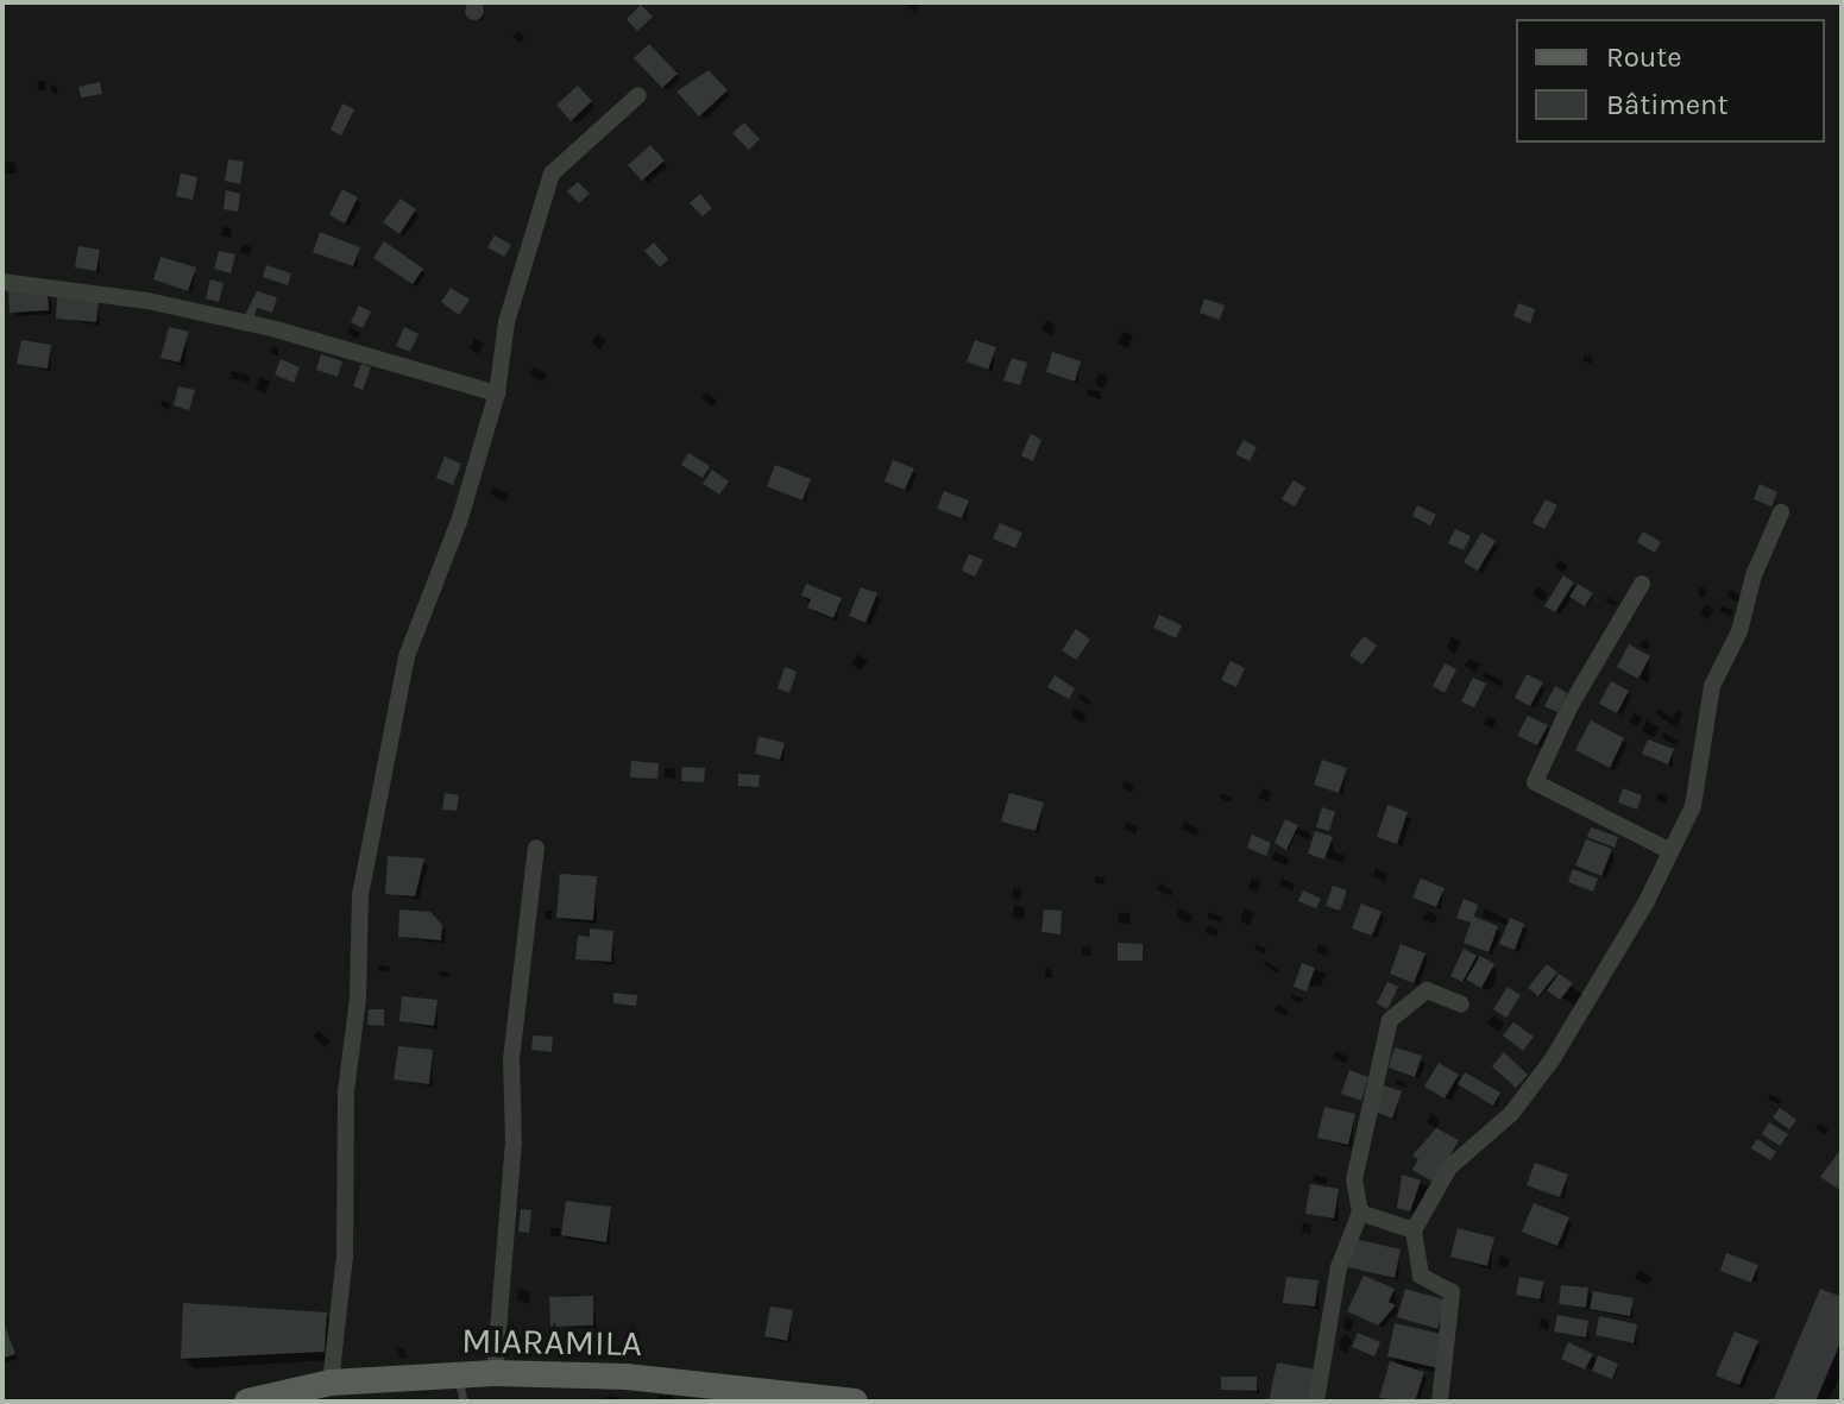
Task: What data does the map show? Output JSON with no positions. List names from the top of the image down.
{
  "streets": {
    "main road": ["MIARAMILA"]
  },
  "legend": ["Route", "Bâtiment"]
}
